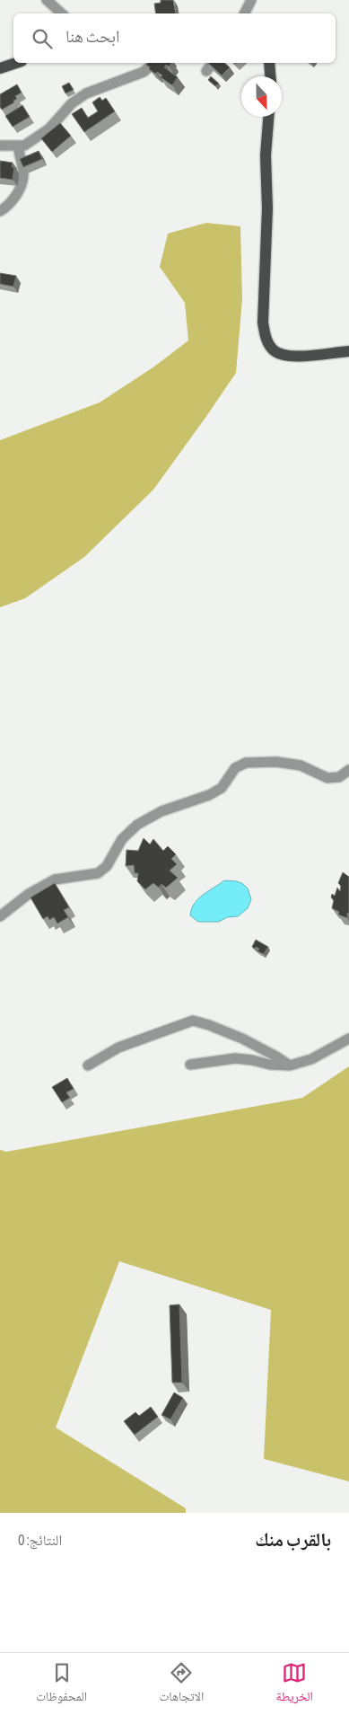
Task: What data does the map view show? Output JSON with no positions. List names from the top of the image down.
{
  "north": "bottom",
  "page": {
    "search": "ابحث هنا",
    "heading": ["بالقرب منك", "النتائج: 0"],
    "nav": ["الخريطة", "الاتجاهات", "المحفوظات"]
  }
}
